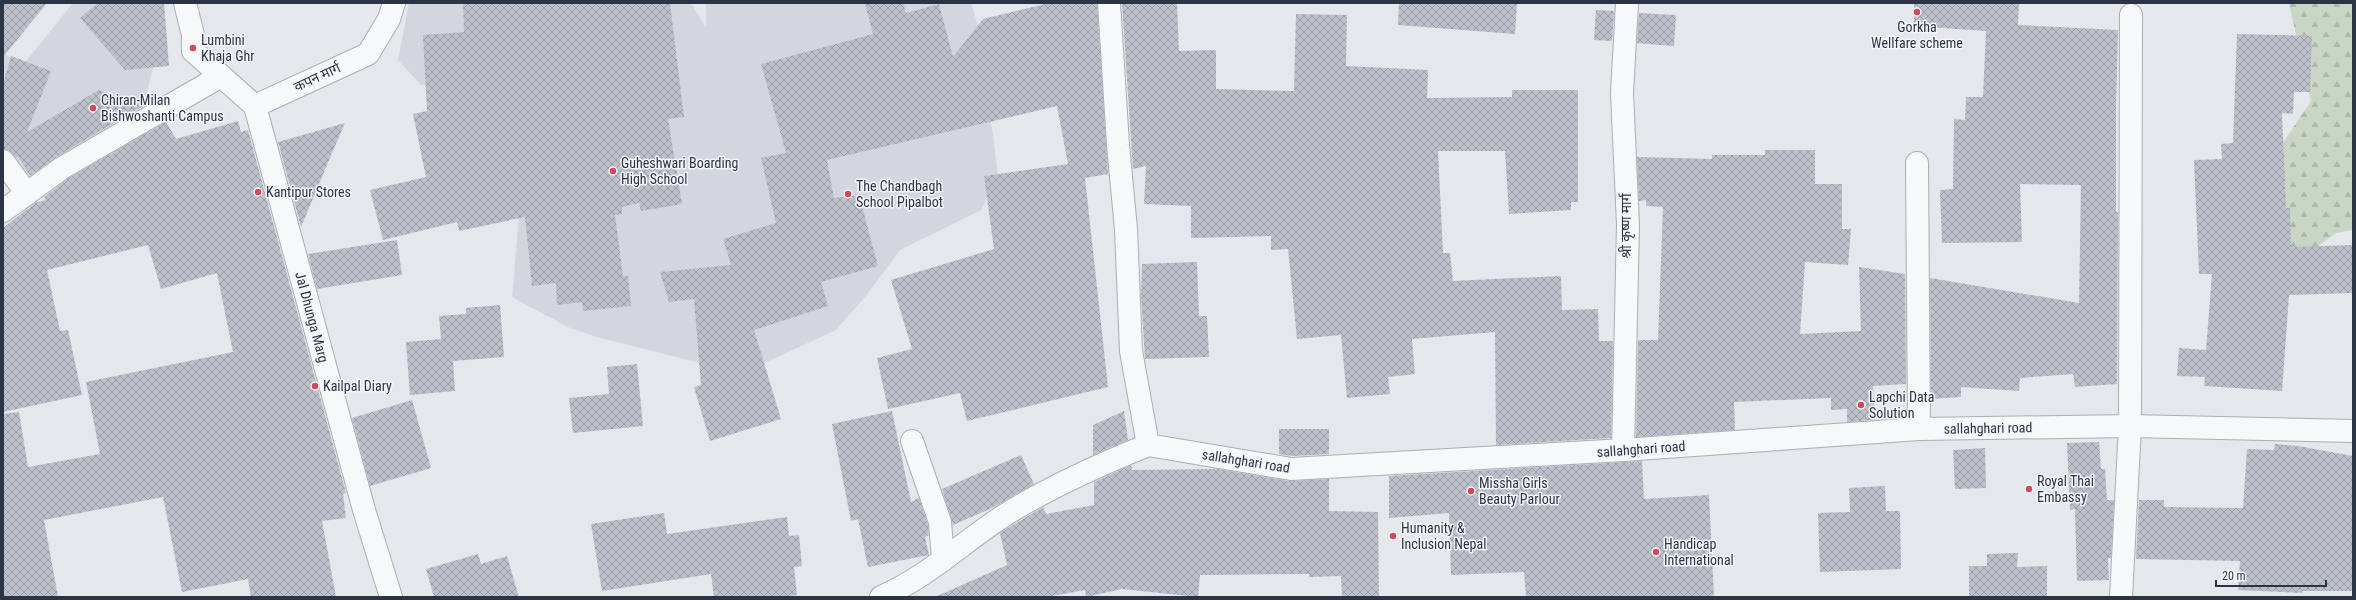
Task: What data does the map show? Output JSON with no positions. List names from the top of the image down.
{
  "streets": {
    "street": [
      "कपन मार्ग",
      "श्री कृष्ण मार्ग",
      "Jal Dhunga Marg",
      "sallahghari road"
    ]
  },
  "crossings": [
    ["कपन मार्ग", "Jal Dhunga Marg"],
    ["श्री कृष्ण मार्ग", "sallahghari road"]
  ],
  "places": [
    "Gorkha Wellfare scheme",
    "Lumbini Khaja Ghr",
    "Chiran-Milan Bishwoshanti Campus",
    "Guheshwari Boarding High School",
    "Kantipur Stores",
    "The Chandbagh School Pipalbot",
    "Kailpal Diary",
    "Lapchi Data Solution",
    "Royal Thai Embassy",
    "Missha Girls Beauty Parlour",
    "Humanity & Inclusion Nepal",
    "Handicap International"
  ],
  "scale_bar": "20 m"
}
